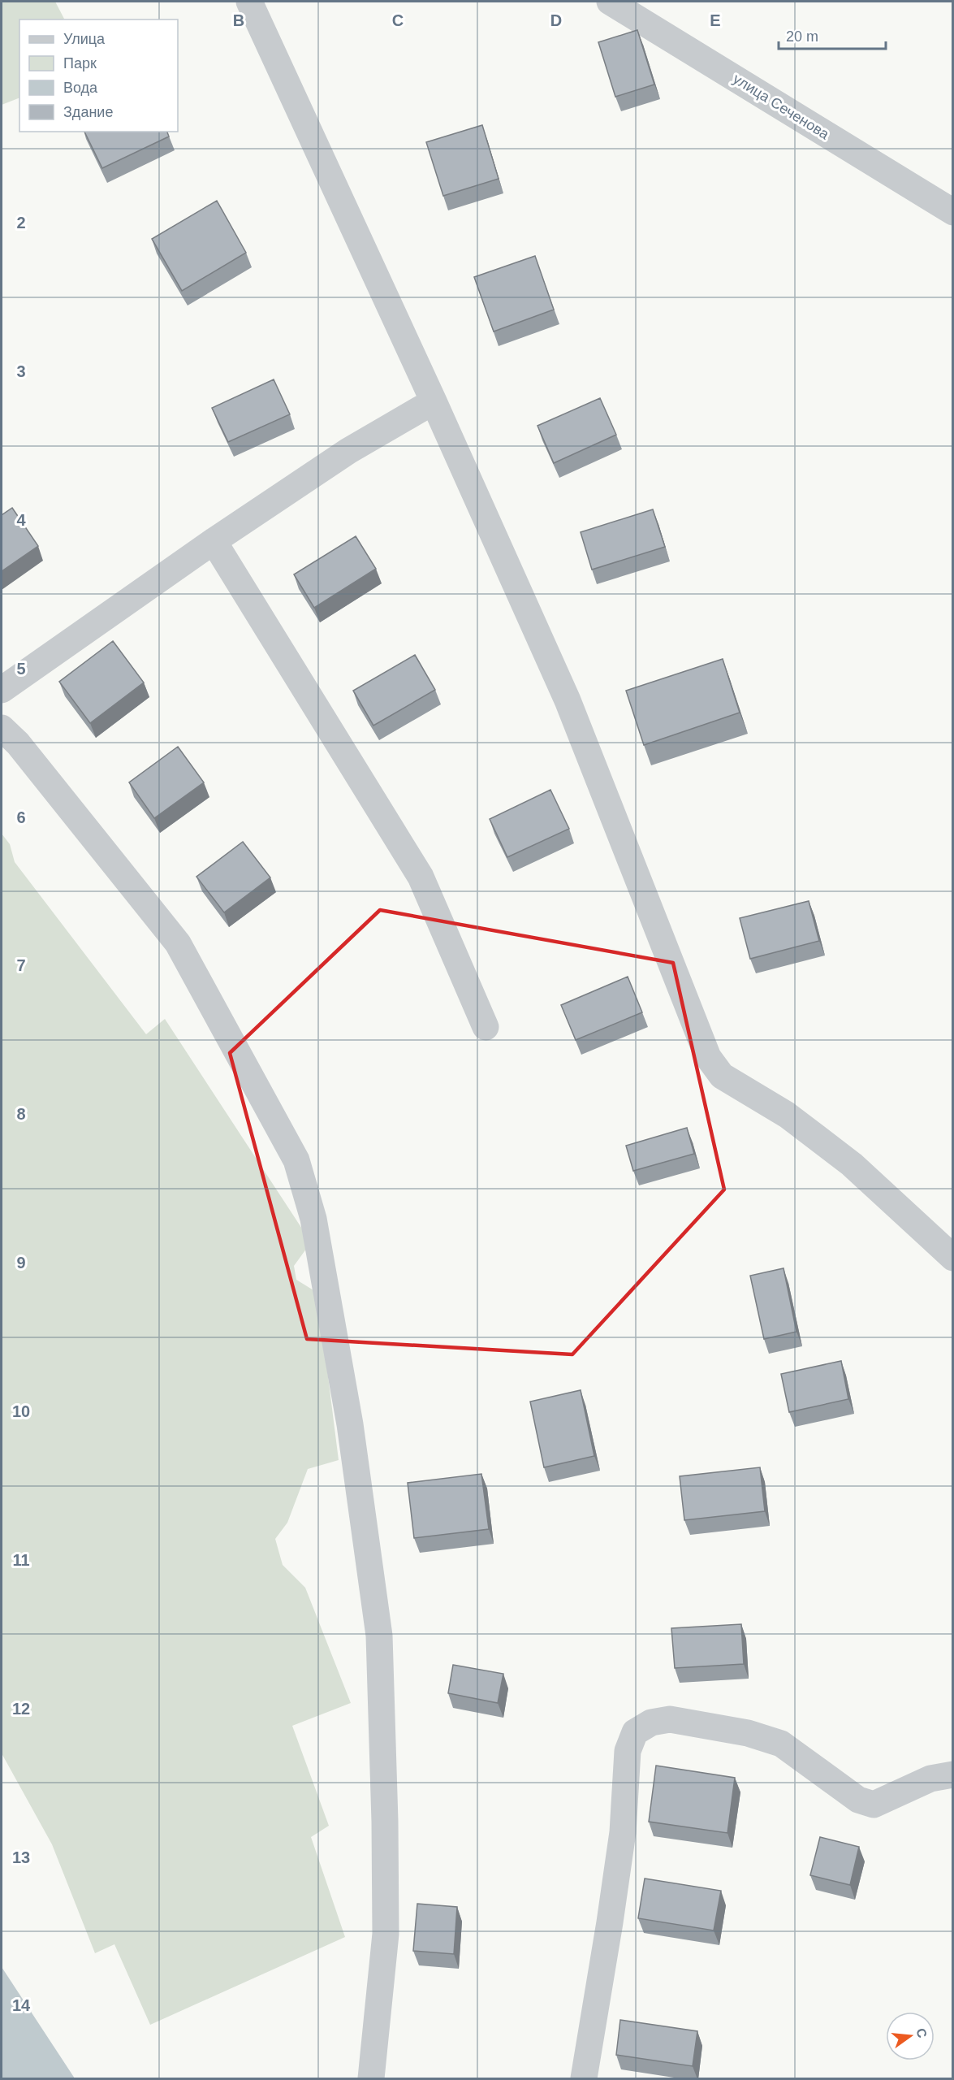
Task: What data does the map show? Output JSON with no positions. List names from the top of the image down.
{
  "streets": {
    "street": ["улица Сеченова"]
  },
  "legend": [
    "Улица",
    "Парк",
    "Вода",
    "Здание"
  ],
  "scale_bar": "20 m",
  "north": "right",
  "grid": {
    "columns": [
      "B",
      "C",
      "D",
      "E"
    ],
    "rows": [
      "2",
      "3",
      "4",
      "5",
      "6",
      "7",
      "8",
      "9",
      "10",
      "11",
      "12",
      "13",
      "14"
    ]
  }
}
